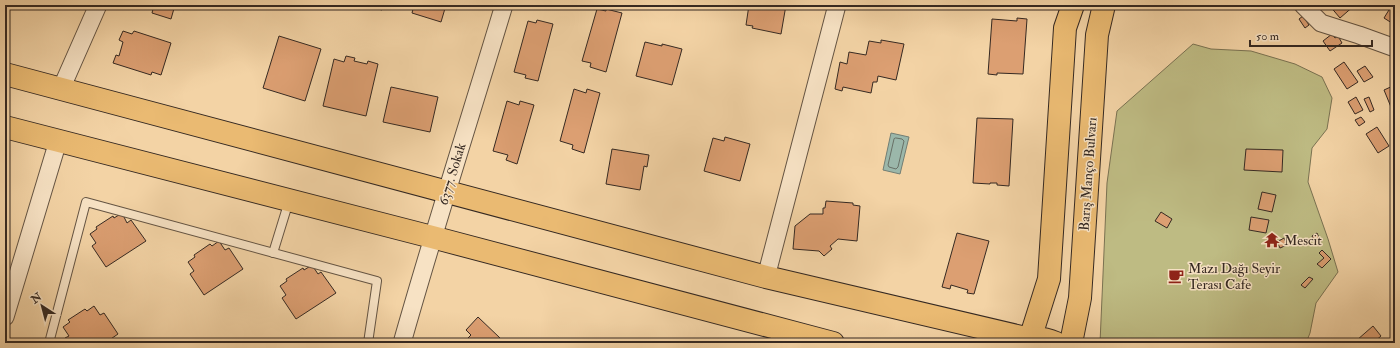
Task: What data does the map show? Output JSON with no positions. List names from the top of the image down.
{
  "streets": {
    "main road": ["Barış Manço Bulvarı"],
    "street": ["6377. Sokak"]
  },
  "places": {
    "temple": ["Mescit"],
    "cafe": ["Mazı Dağı Seyir Terası Cafe"]
  },
  "scale_bar": "50 m",
  "north": "top left"
}
